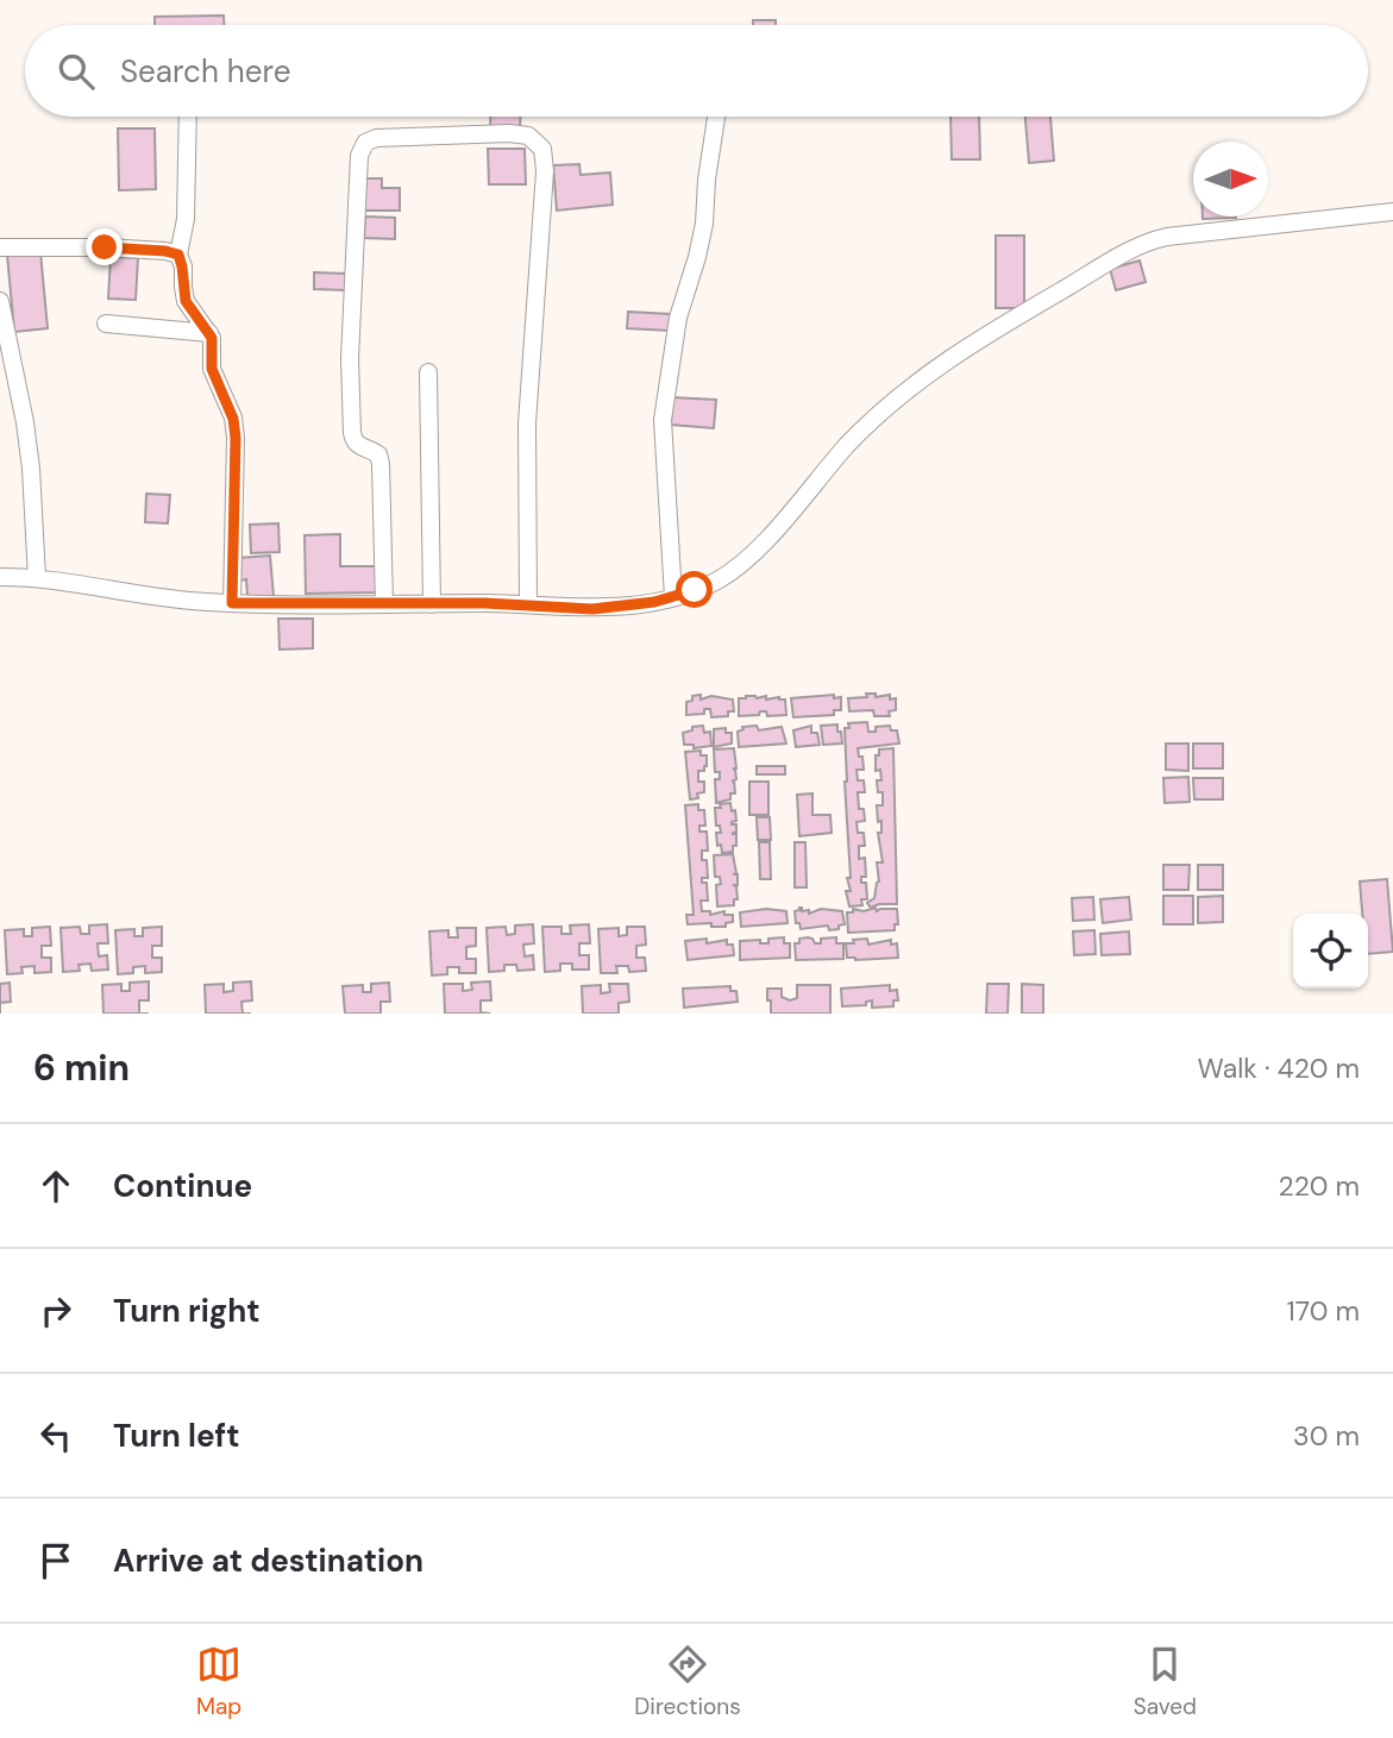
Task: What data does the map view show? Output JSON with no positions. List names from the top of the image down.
{
  "north": "right",
  "page": {
    "search": "Search here",
    "heading": ["6 min", "Walk · 420 m"],
    "list": [
      ["Continue", "220 m"],
      ["Turn right", "170 m"],
      ["Turn left", "30 m"],
      "Arrive at destination"
    ],
    "nav": ["Map", "Directions", "Saved"]
  }
}
